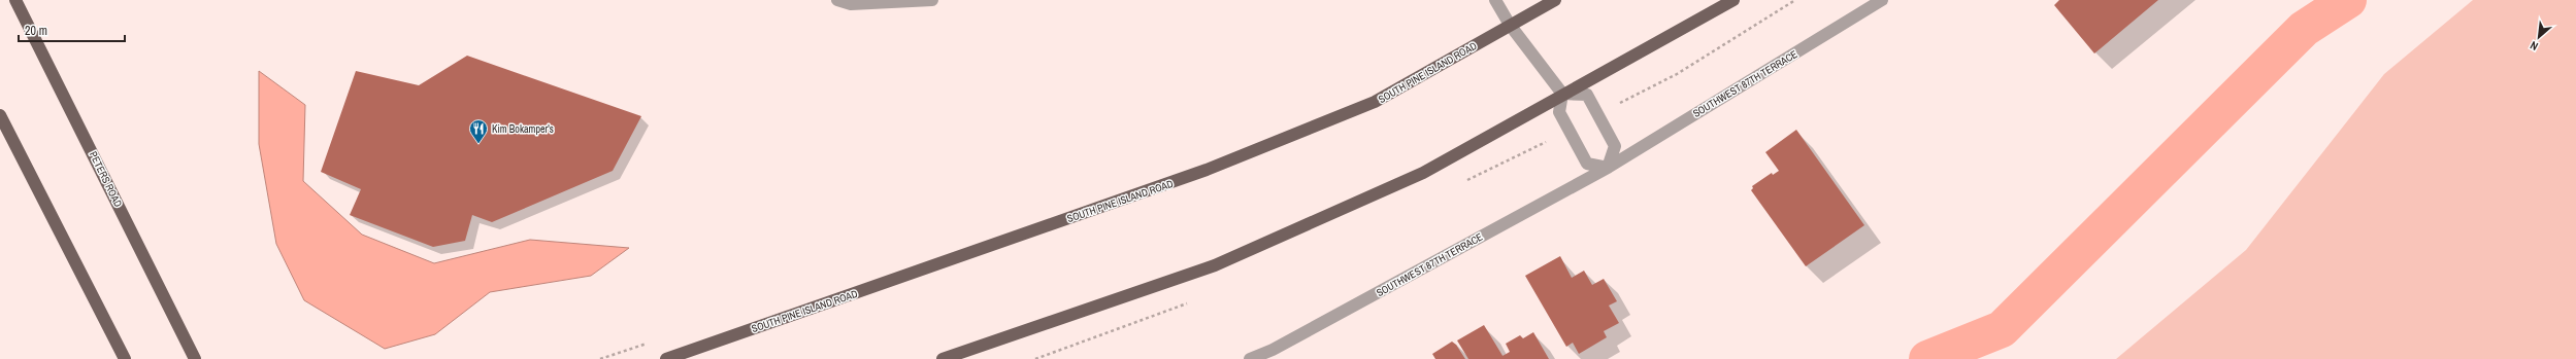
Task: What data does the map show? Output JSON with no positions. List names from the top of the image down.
{
  "streets": {
    "main road": ["SOUTH PINE ISLAND ROAD", "PETERS ROAD"],
    "street": ["SOUTHWEST 87TH TERRACE"]
  },
  "places": {
    "restaurant": ["Kim Bokamper's"]
  },
  "scale_bar": "20 m",
  "north": "bottom left"
}
